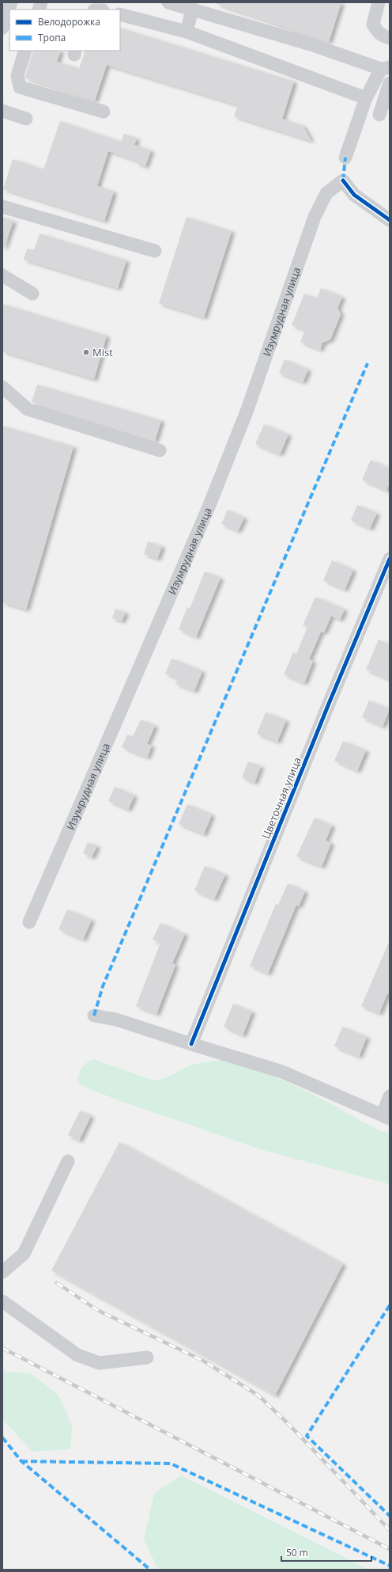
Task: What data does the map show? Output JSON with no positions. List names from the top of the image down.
{
  "streets": {
    "street": ["Изумрудная улица", "Цветочная улица"]
  },
  "places": ["Mist"],
  "legend": ["Велодорожка", "Тропа"],
  "scale_bar": "50 m"
}
